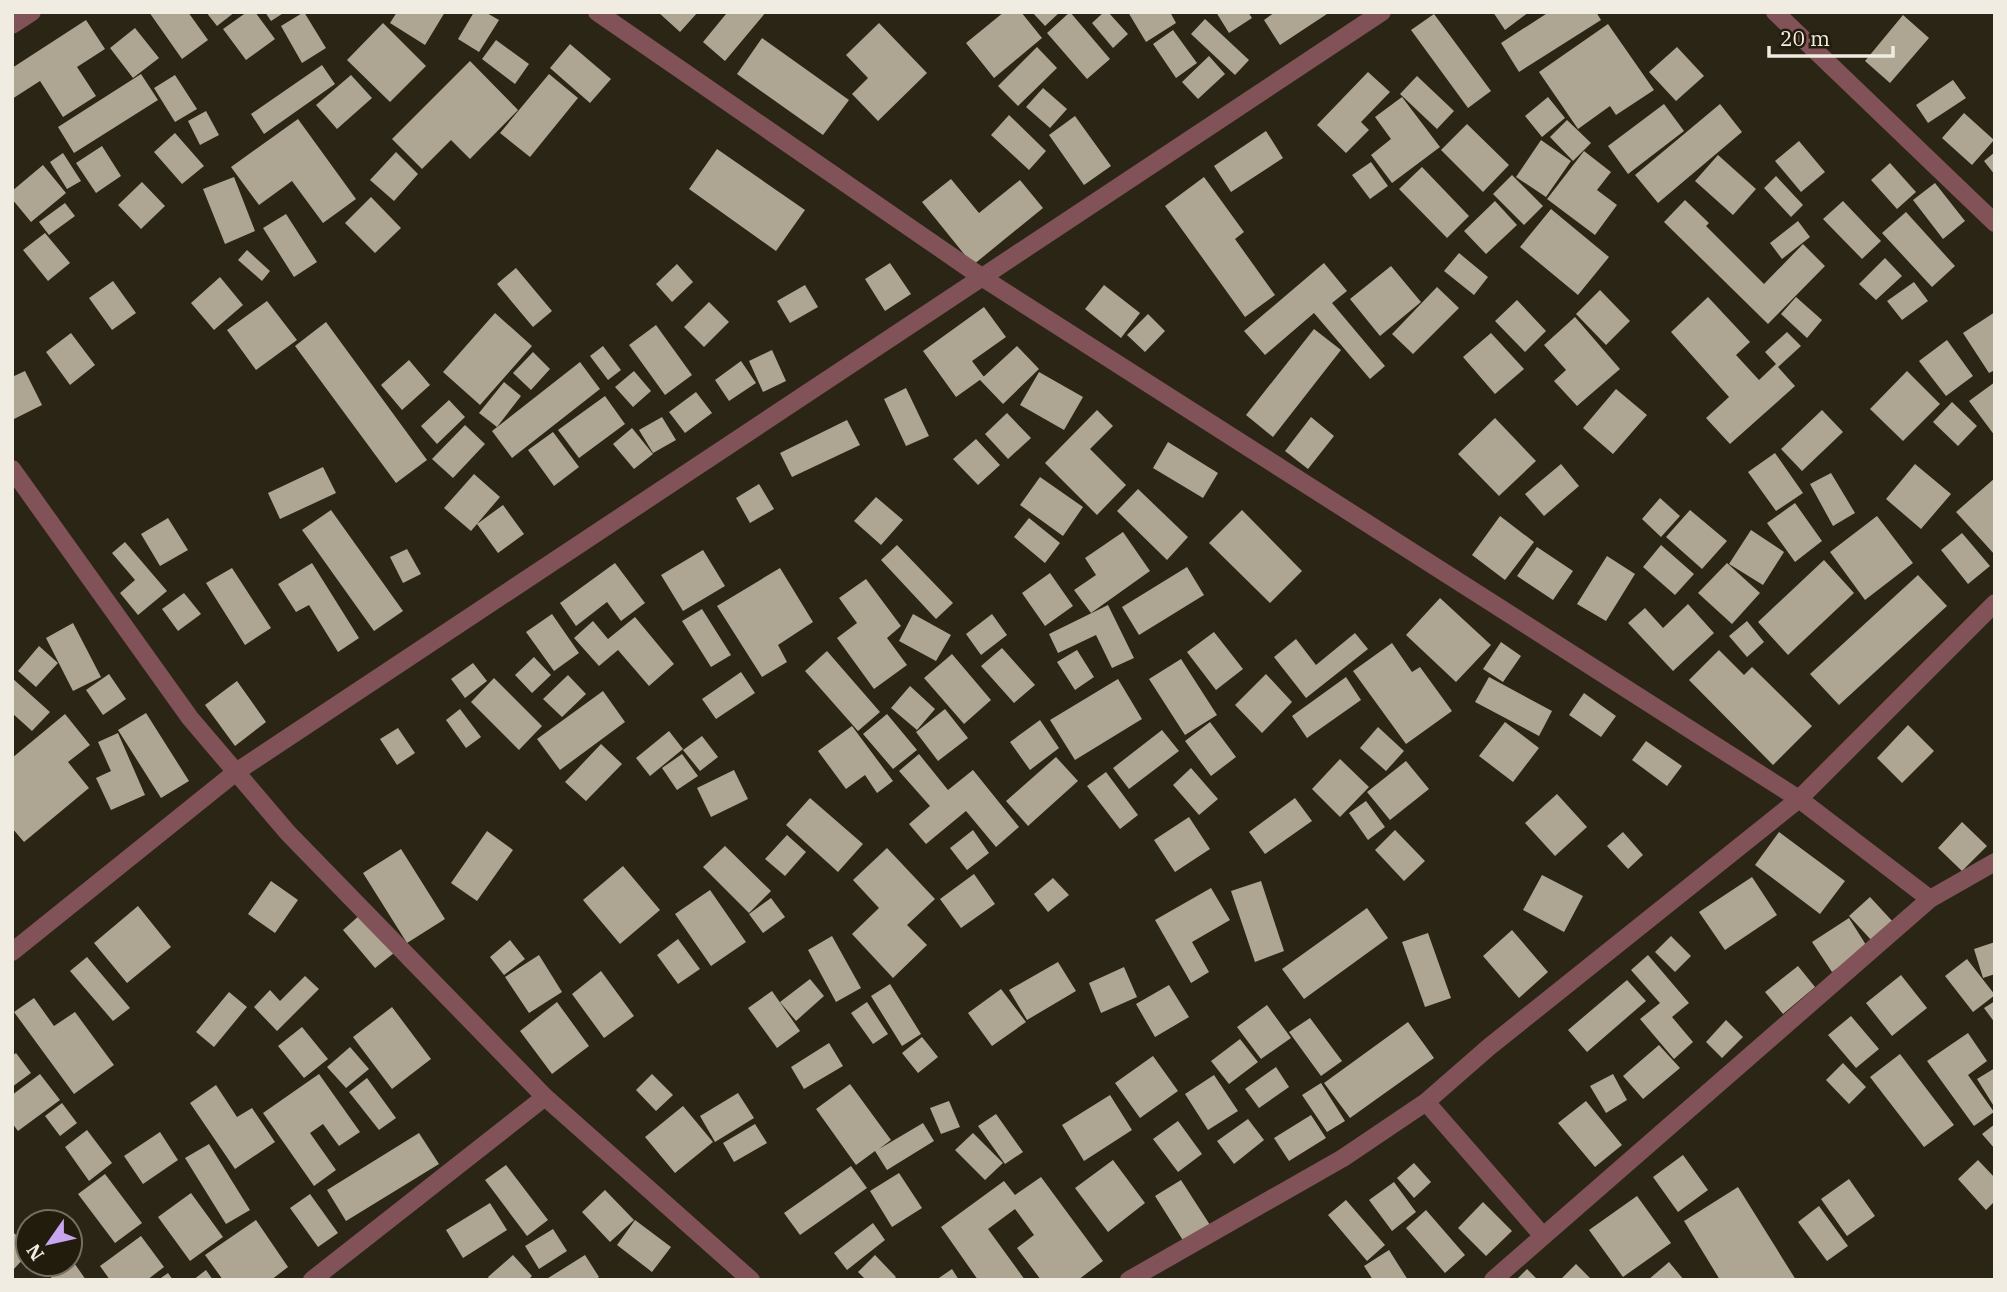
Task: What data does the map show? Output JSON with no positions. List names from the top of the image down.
{
  "scale_bar": "20 m",
  "north": "bottom left"
}
